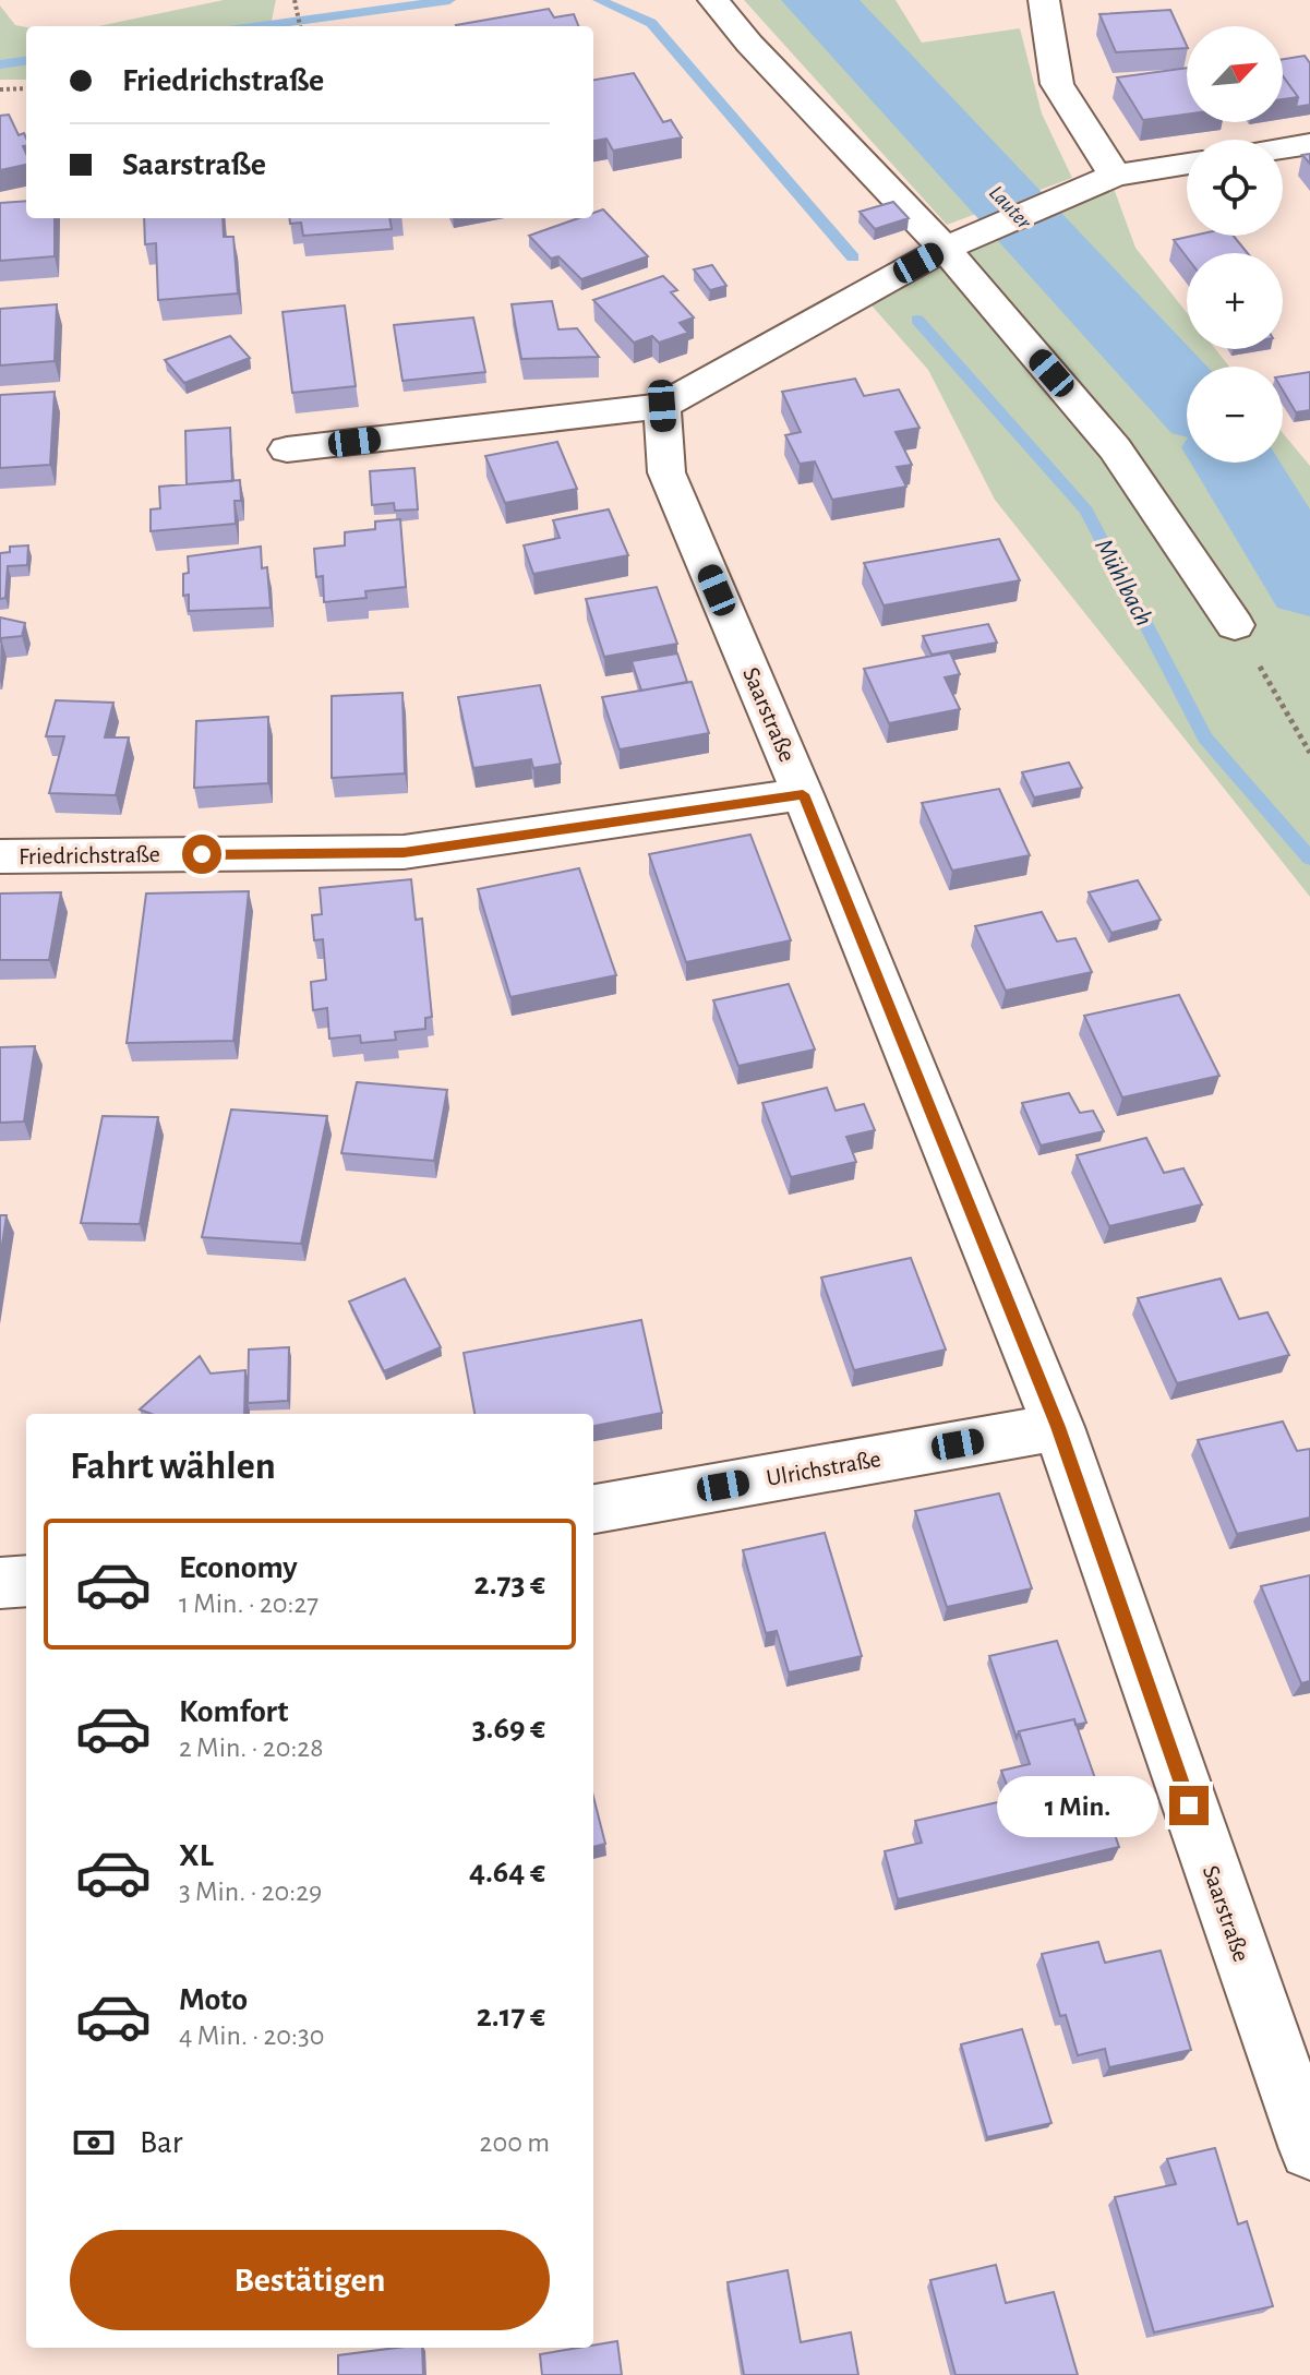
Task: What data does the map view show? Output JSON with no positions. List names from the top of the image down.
{
  "streets": {
    "street": ["Saarstraße", "Friedrichstraße", "Ulrichstraße"]
  },
  "crossings": [
    ["Saarstraße", "Friedrichstraße"],
    ["Saarstraße", "Ulrichstraße"]
  ],
  "water": ["Lauter", "Mühlbach"],
  "north": "top right",
  "page": {
    "map_buttons": ["+", "−"],
    "banner": ["Friedrichstraße", "Saarstraße"],
    "heading": "Fahrt wählen",
    "list": [
      {
        "name": "Economy",
        "note": "1 Min. · 20:27",
        "value": "2.73 €"
      },
      {
        "name": "Komfort",
        "note": "2 Min. · 20:28",
        "value": "3.69 €"
      },
      {
        "name": "XL",
        "note": "3 Min. · 20:29",
        "value": "4.64 €"
      },
      {
        "name": "Moto",
        "note": "4 Min. · 20:30",
        "value": "2.17 €"
      }
    ],
    "bubble": "1 Min.",
    "pay": ["Bar", "200 m"],
    "buttons": "Bestätigen"
  }
}
